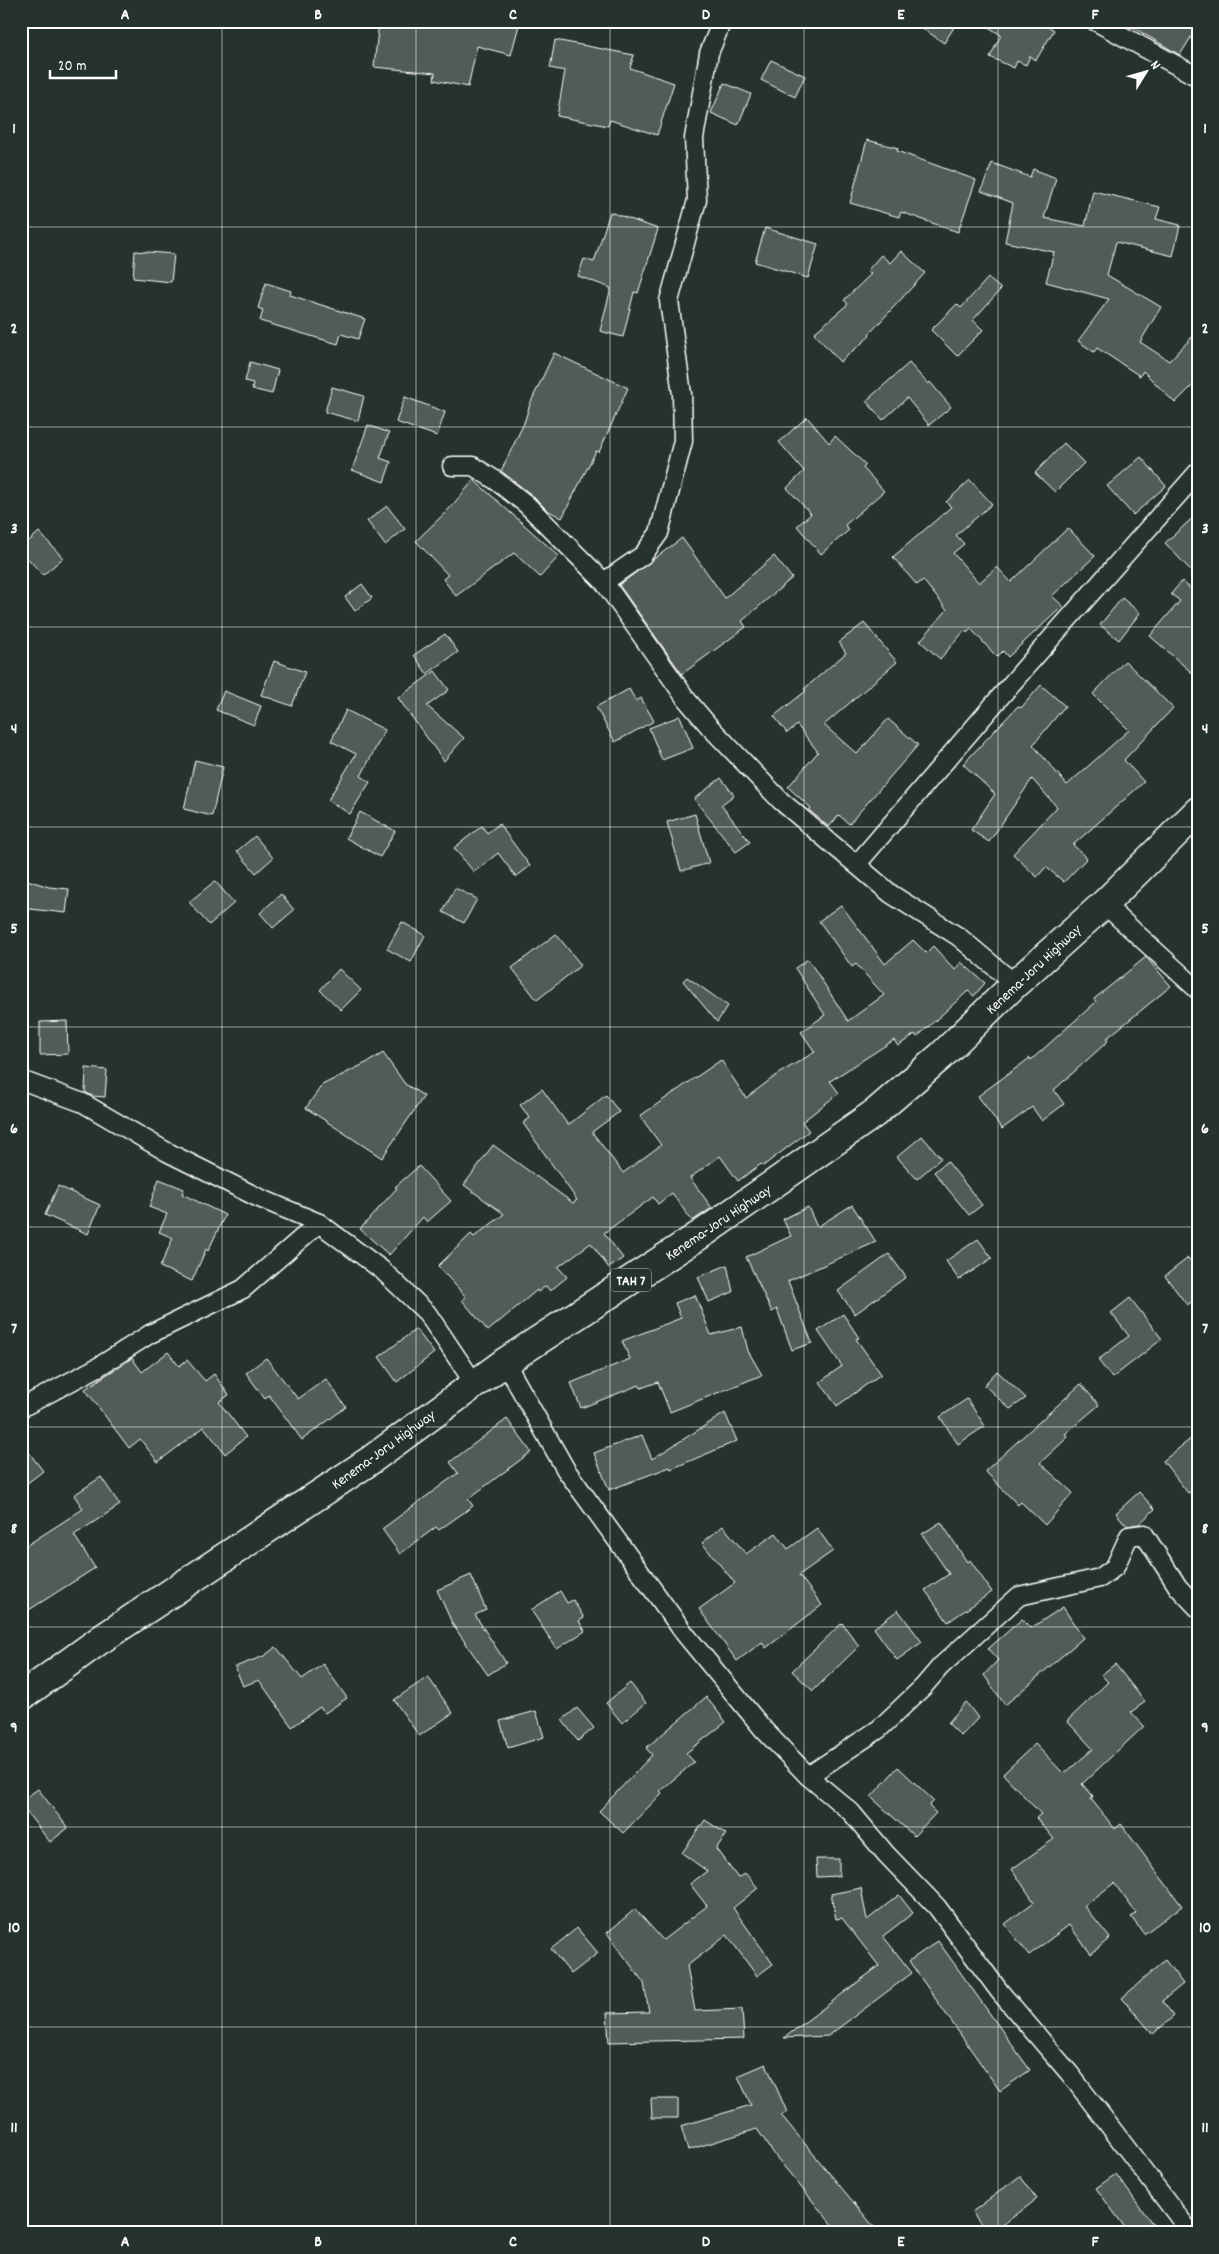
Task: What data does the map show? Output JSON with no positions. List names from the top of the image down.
{
  "streets": {
    "highway": ["Kenema-Joru Highway", "TAH 7"]
  },
  "scale_bar": "20 m",
  "north": "top right",
  "grid": {
    "columns": [
      "A",
      "B",
      "C",
      "D",
      "E",
      "F"
    ],
    "rows": [
      "1",
      "2",
      "3",
      "4",
      "5",
      "6",
      "7",
      "8",
      "9",
      "10",
      "11"
    ]
  }
}
